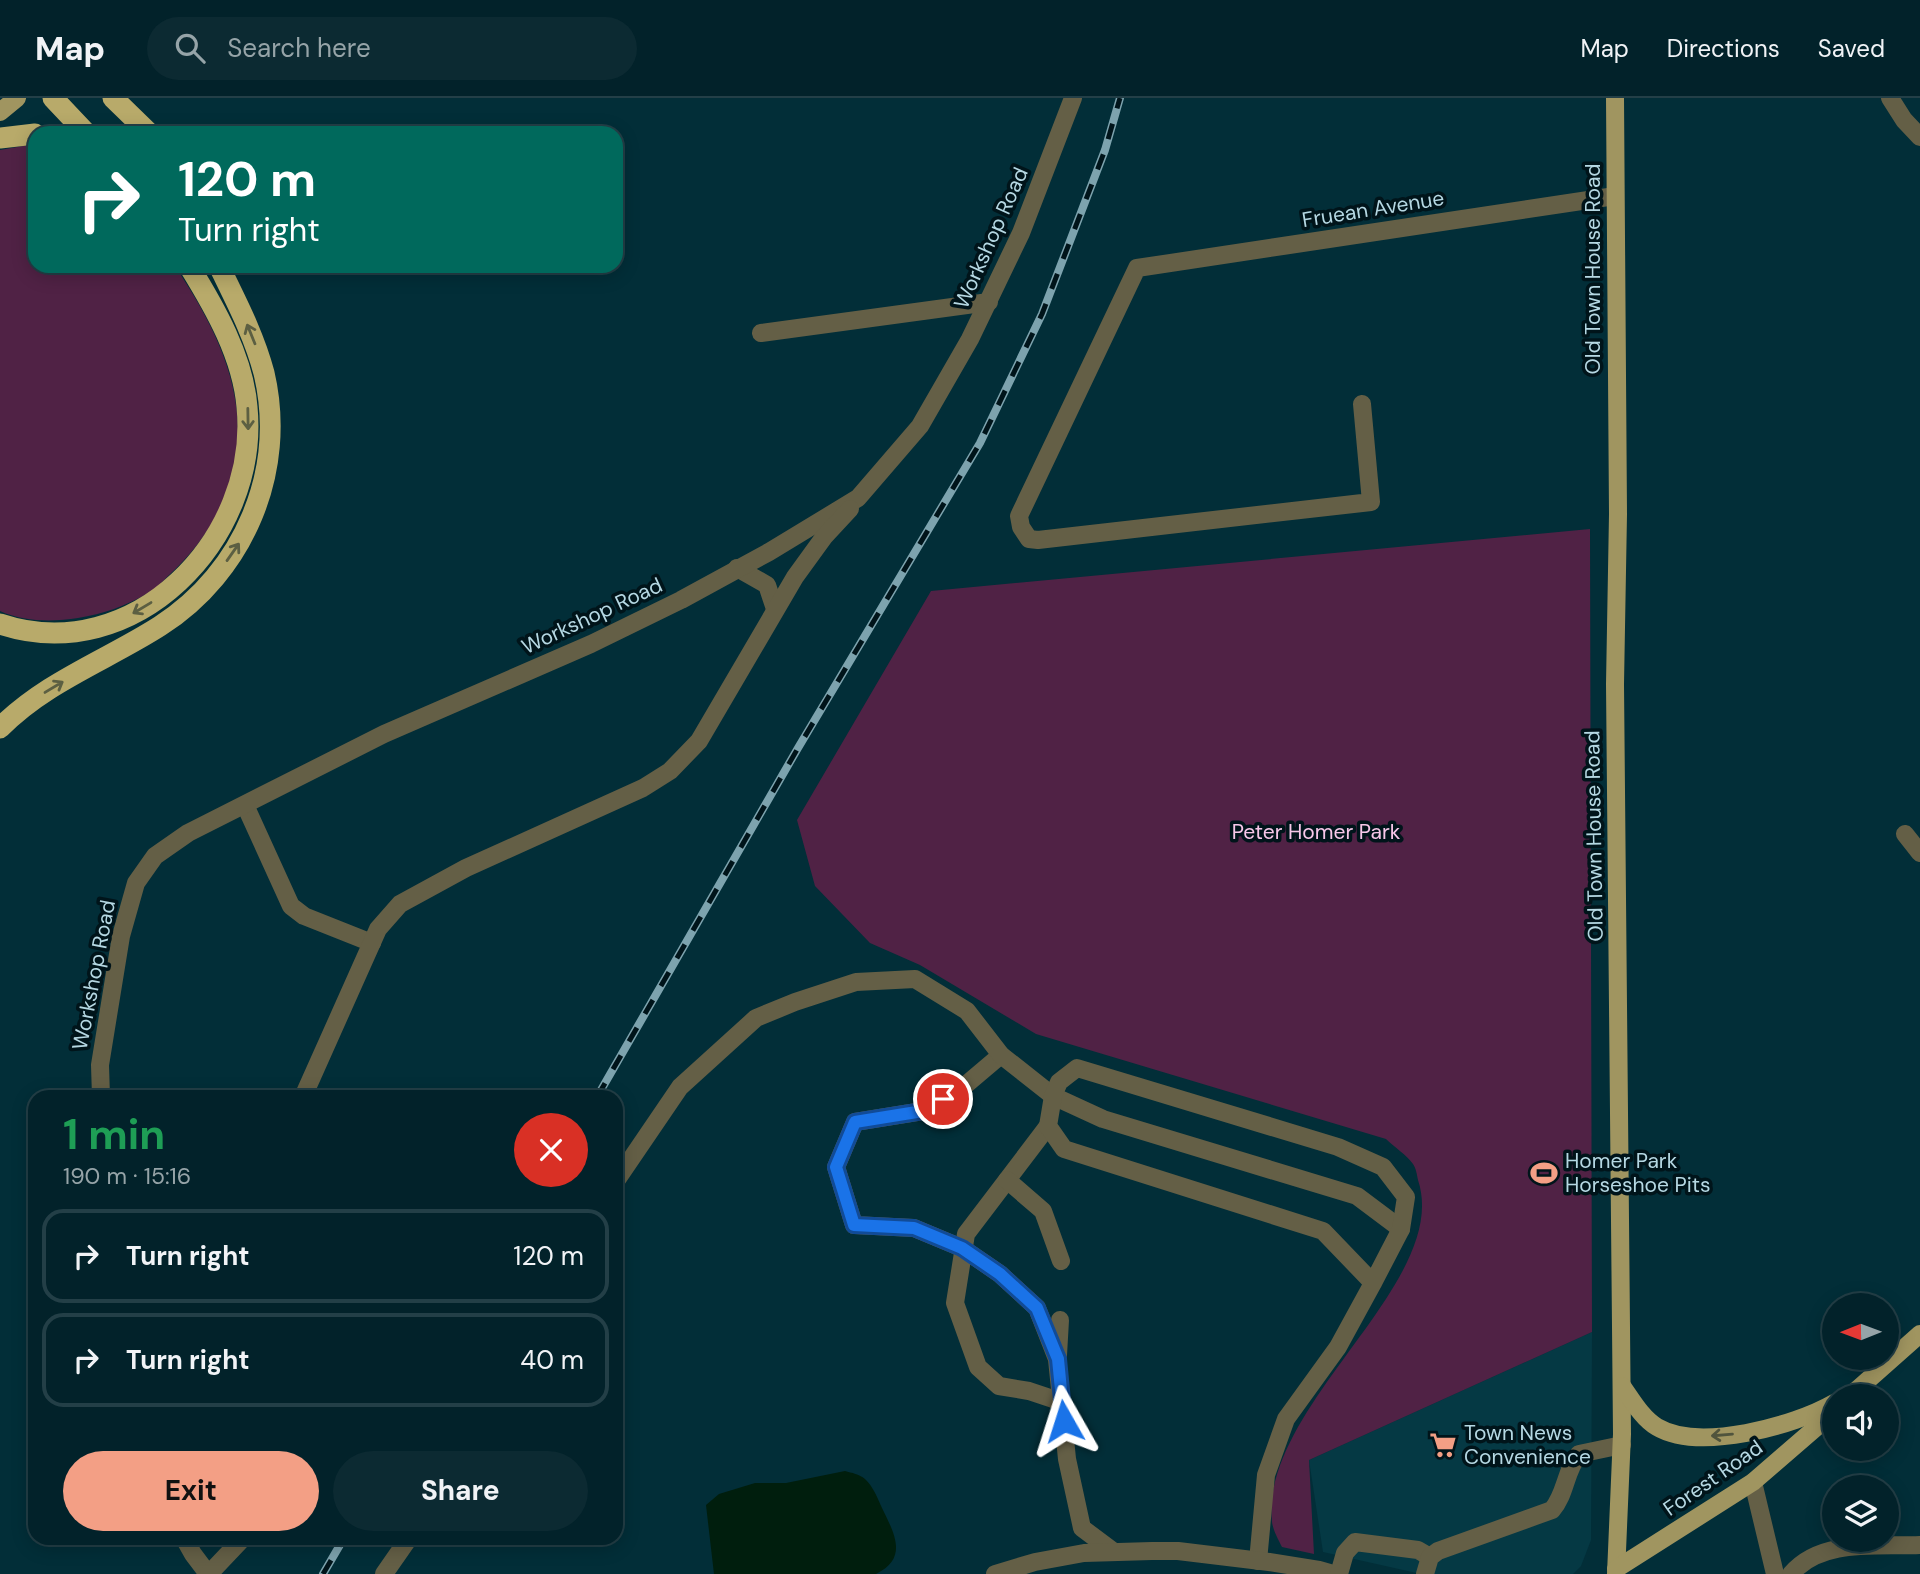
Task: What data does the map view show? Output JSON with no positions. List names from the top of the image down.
{
  "streets": {
    "main road": ["Old Town House Road", "Forest Road"],
    "street": ["Fruean Avenue", "Workshop Road"]
  },
  "crossings": [
    ["Fruean Avenue", "Old Town House Road"],
    ["Old Town House Road", "Forest Road"]
  ],
  "parks": ["Peter Homer Park"],
  "places": {
    "sports": ["Homer Park Horseshoe Pits"],
    "supermarket": ["Town News Convenience"]
  },
  "north": "left",
  "page": {
    "header": "Map",
    "search": "Search here",
    "nav": ["Map", "Directions", "Saved"],
    "turn": ["120 m", "Turn right"],
    "heading": ["1 min", "190 m · 15:16"],
    "list": [
      {
        "name": "Turn right",
        "value": "120 m"
      },
      {
        "name": "Turn right",
        "value": "40 m"
      }
    ],
    "buttons": ["Exit", "Share"]
  }
}
